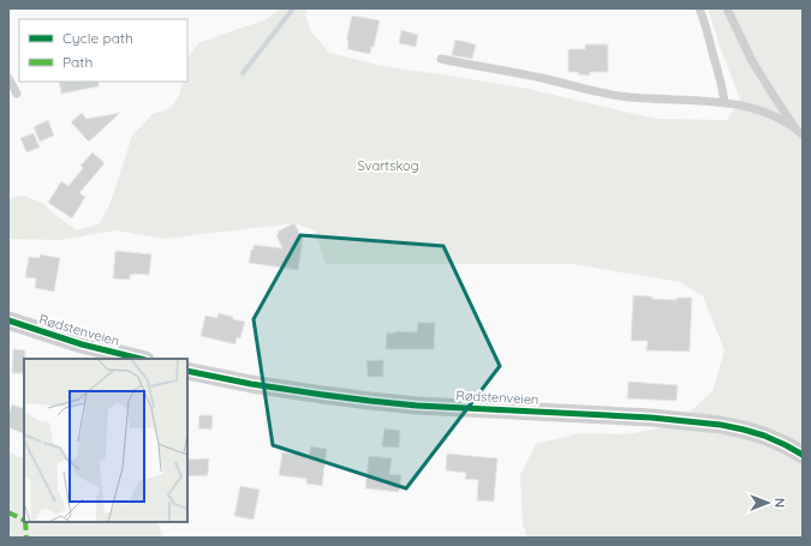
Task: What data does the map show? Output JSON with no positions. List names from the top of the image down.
{
  "streets": {
    "street": ["Rødstenveien"]
  },
  "parks": ["Svartskog"],
  "legend": ["Cycle path", "Path"],
  "north": "right"
}
